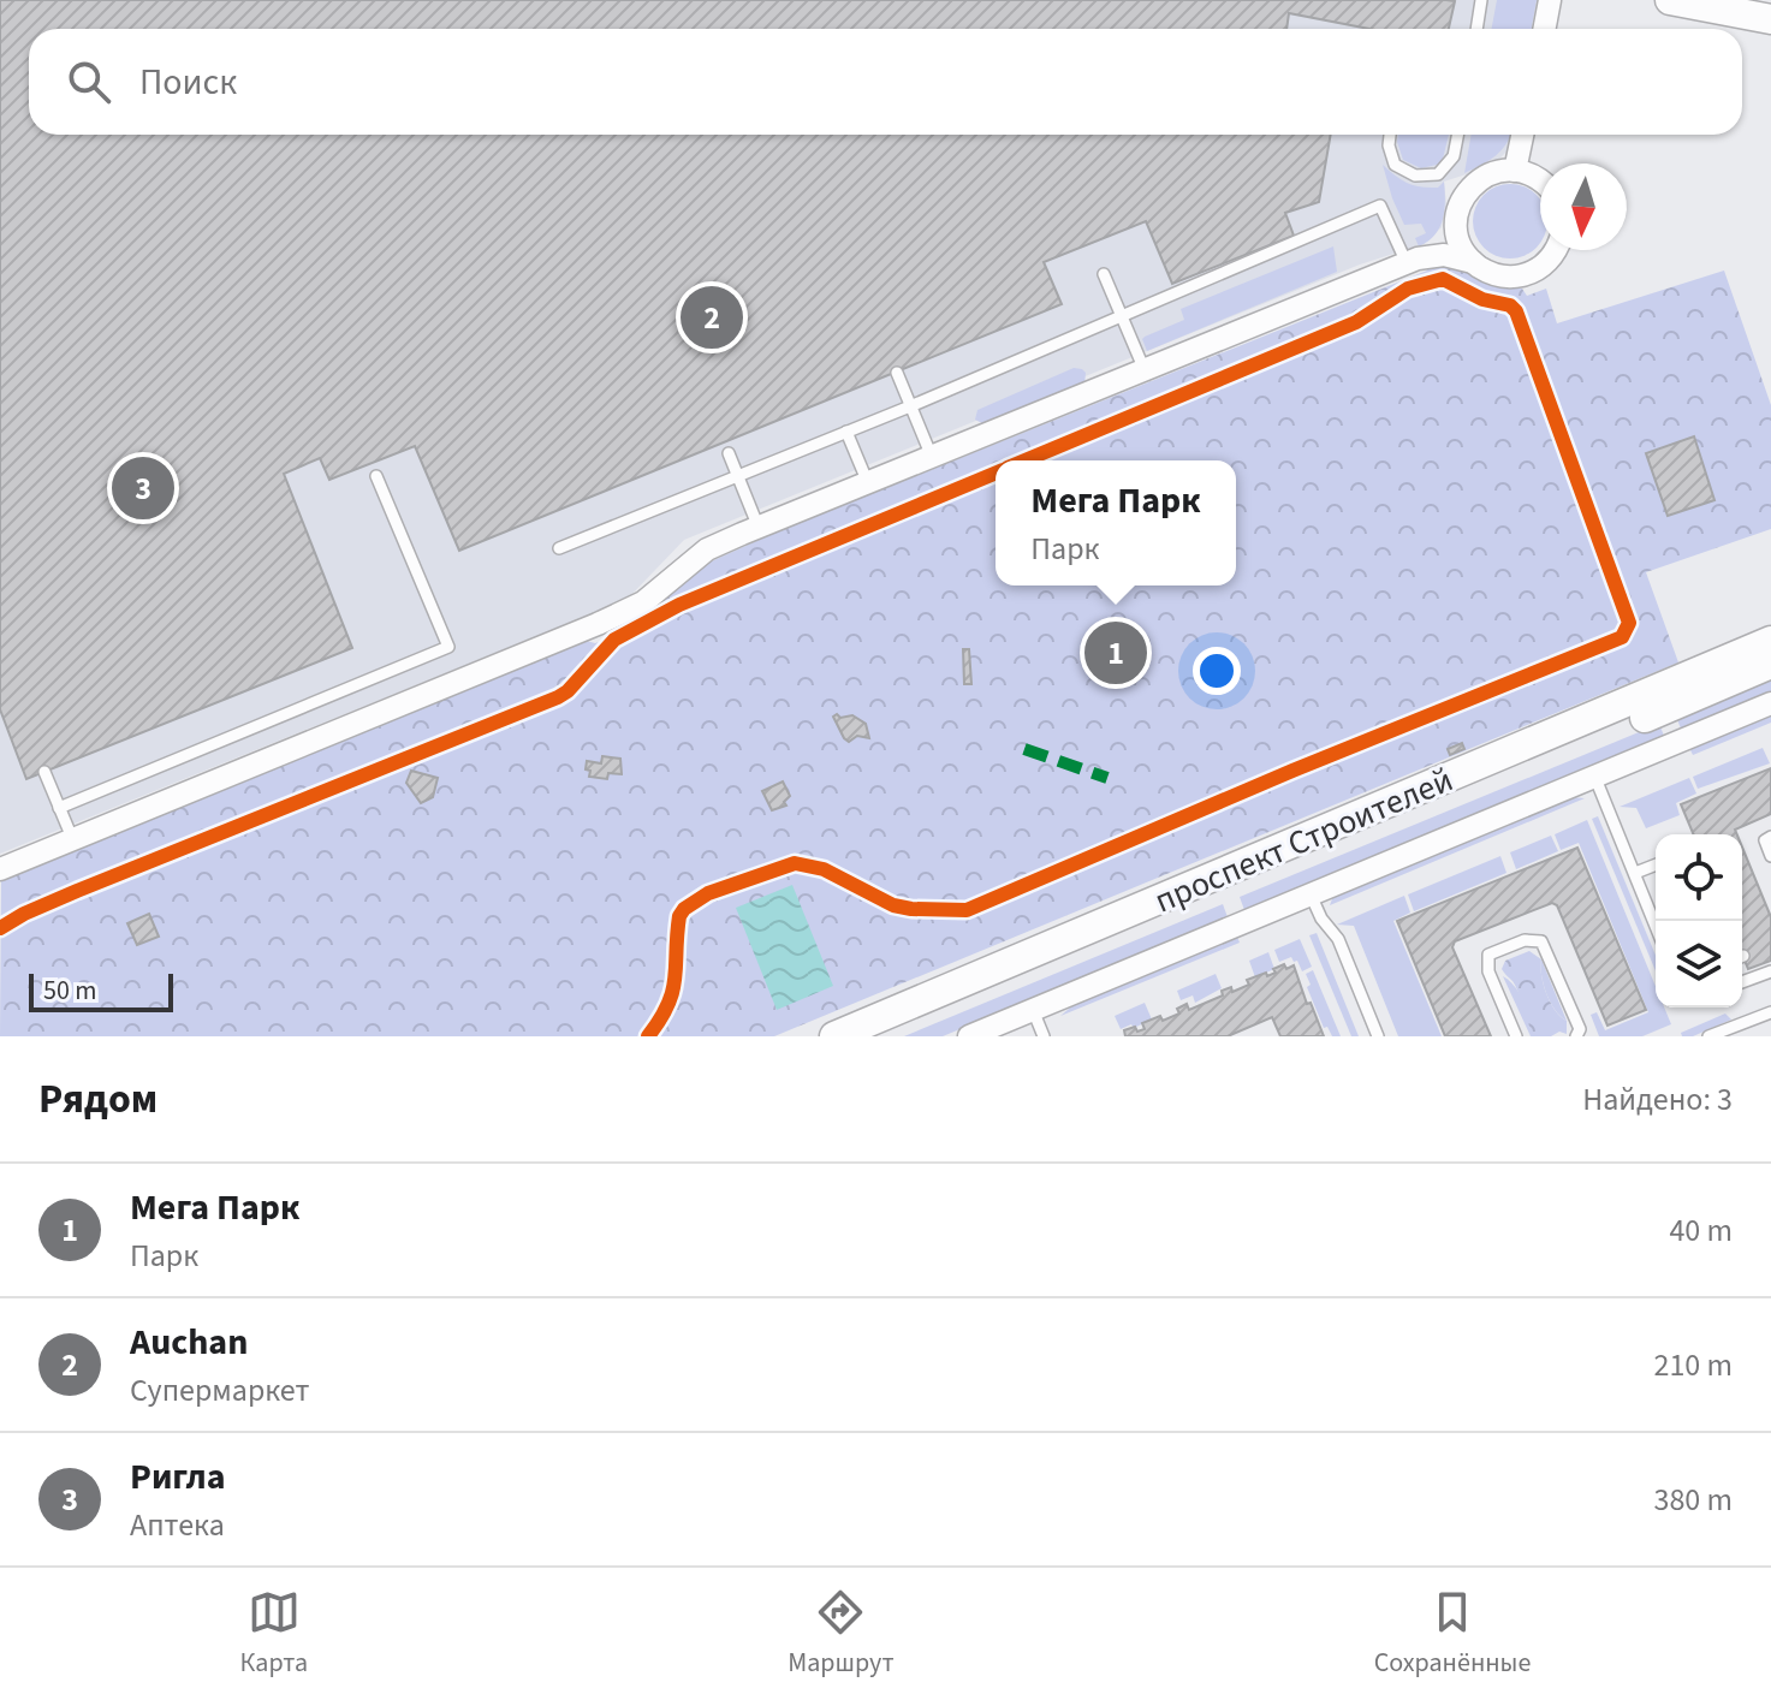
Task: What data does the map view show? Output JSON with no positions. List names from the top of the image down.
{
  "streets": {
    "street": ["проспект Строителей"]
  },
  "scale_bar": "50 m",
  "north": "bottom",
  "page": {
    "search": "Поиск",
    "pins": ["2", "3", "1"],
    "popup": ["Мега Парк", "Парк"],
    "scale": "50 m",
    "heading": ["Рядом", "Найдено: 3"],
    "list": [
      {
        "mark": "1",
        "name": "Мега Парк",
        "note": "Парк",
        "value": "40 m"
      },
      {
        "mark": "2",
        "name": "Auchan",
        "note": "Супермаркет",
        "value": "210 m"
      },
      {
        "mark": "3",
        "name": "Ригла",
        "note": "Аптека",
        "value": "380 m"
      }
    ],
    "nav": ["Карта", "Маршрут", "Сохранённые"]
  }
}
